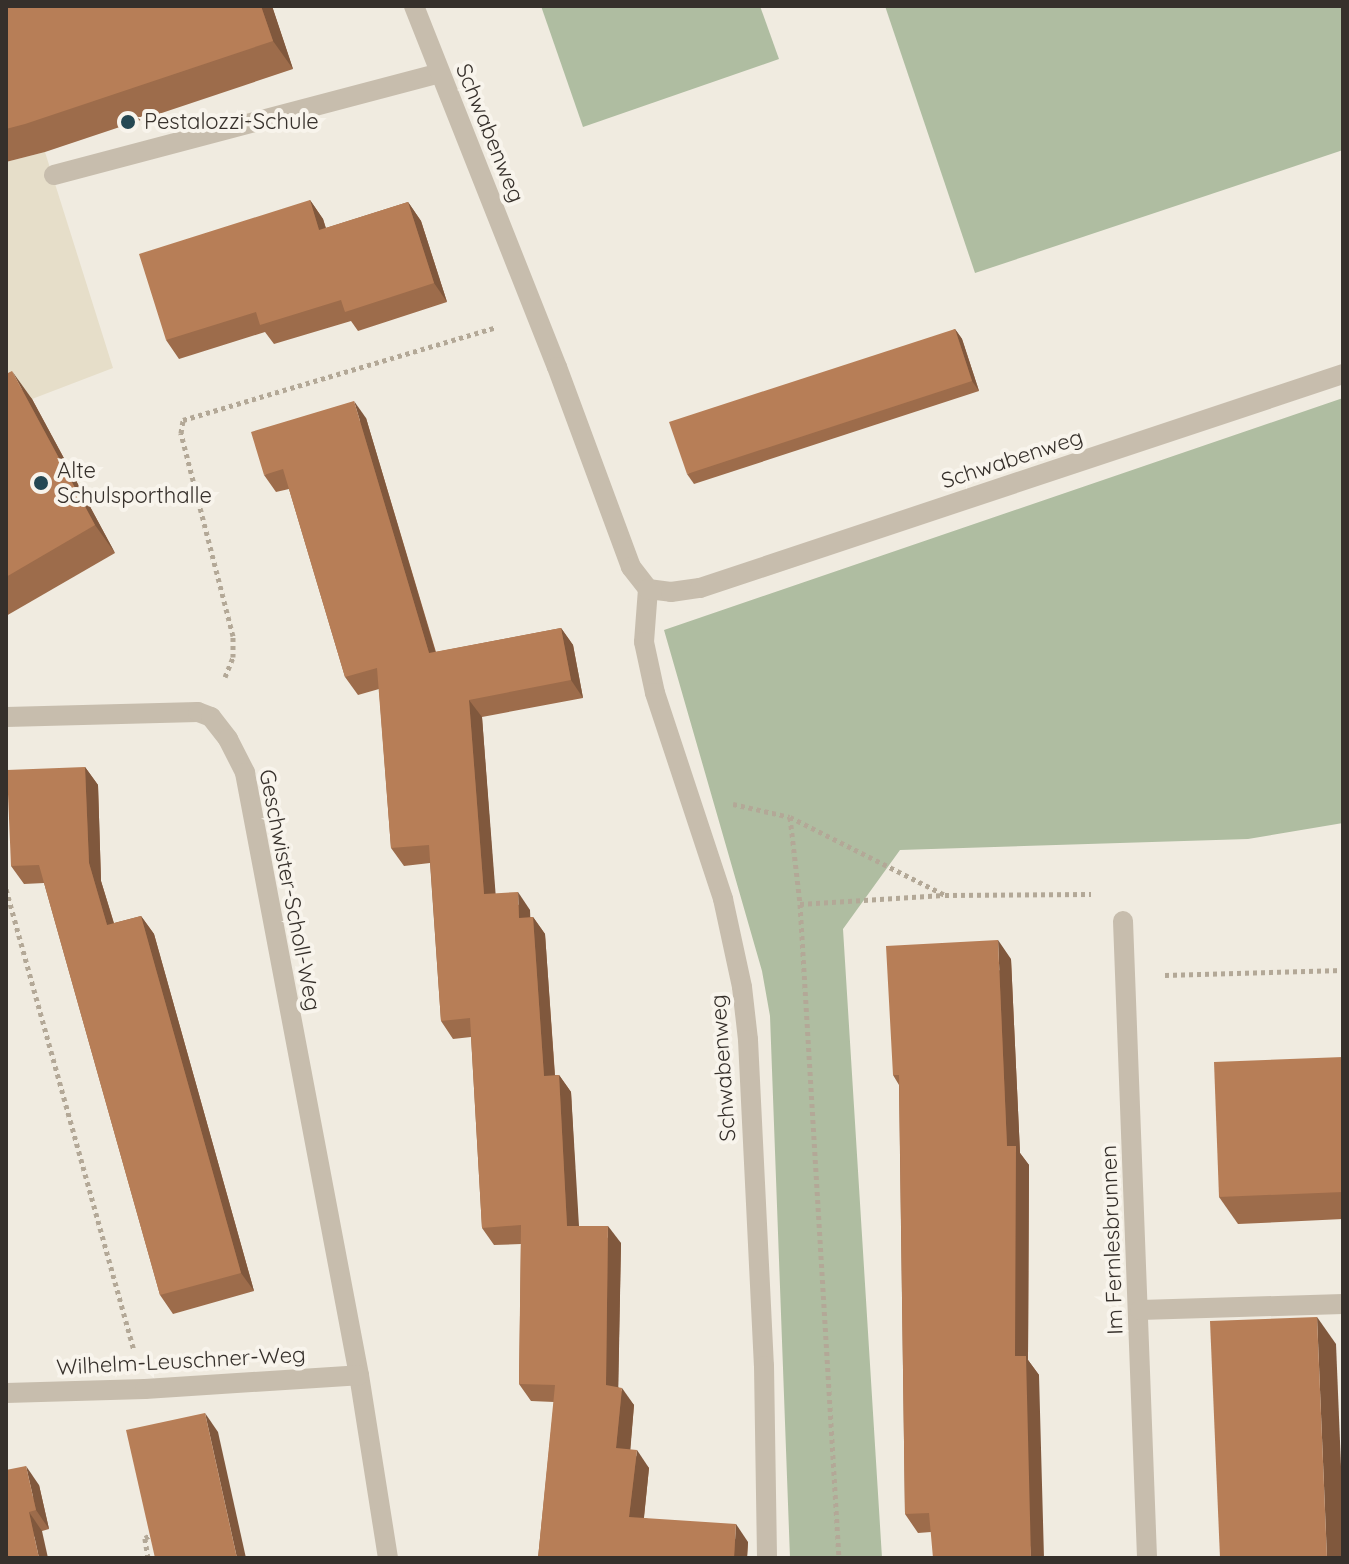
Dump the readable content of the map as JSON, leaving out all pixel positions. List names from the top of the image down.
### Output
{
  "streets": {
    "street": [
      "Schwabenweg",
      "Geschwister-Scholl-Weg",
      "Im Fernlesbrunnen",
      "Wilhelm-Leuschner-Weg"
    ]
  },
  "crossings": [
    ["Geschwister-Scholl-Weg", "Wilhelm-Leuschner-Weg"]
  ],
  "places": ["Pestalozzi-Schule", "Alte Schulsporthalle"]
}
